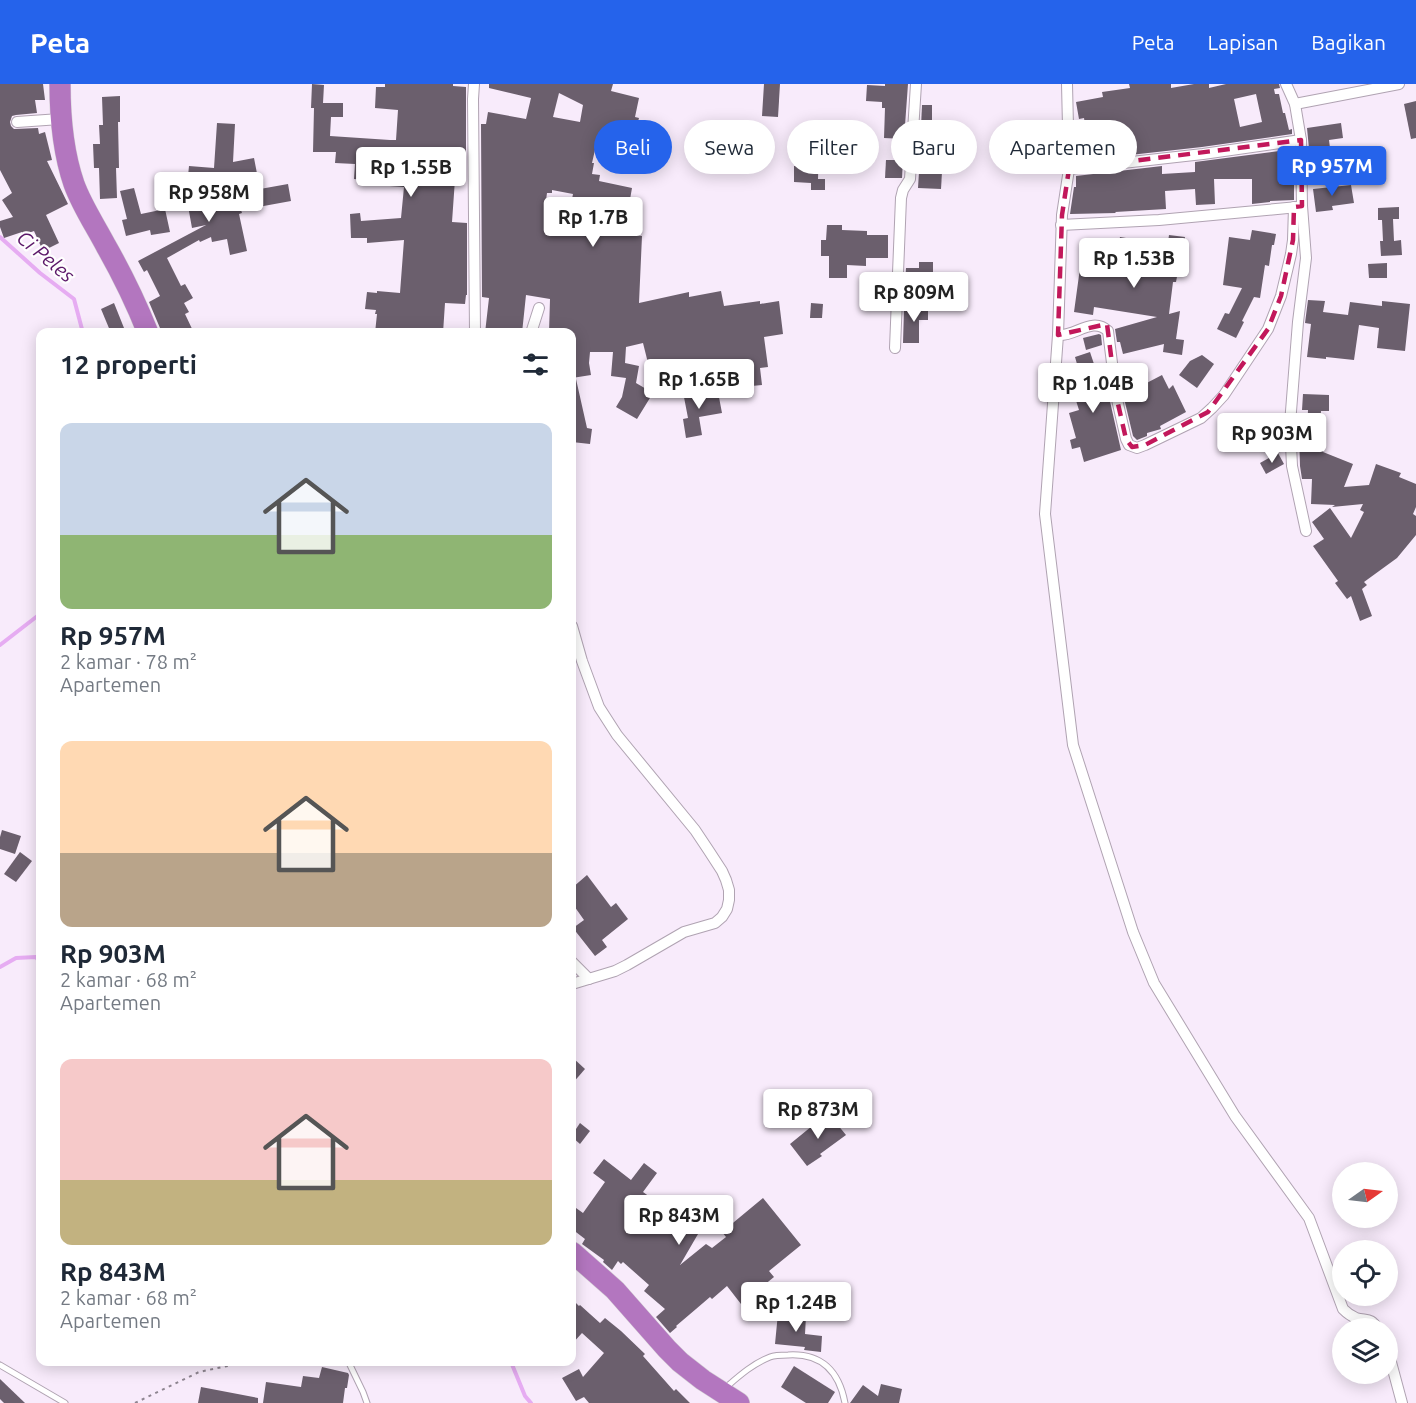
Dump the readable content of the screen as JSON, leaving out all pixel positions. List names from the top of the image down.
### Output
{
  "water": ["Ci Peles"],
  "north": "right",
  "page": {
    "header": "Peta",
    "nav": ["Peta", "Lapisan", "Bagikan"],
    "chip": [
      "Beli",
      "Sewa",
      "Filter",
      "Baru",
      "Apartemen"
    ],
    "price": [
      "Rp 957M",
      "Rp 1.55B",
      "Rp 958M",
      "Rp 1.7B",
      "Rp 1.53B",
      "Rp 809M",
      "Rp 1.65B",
      "Rp 1.04B",
      "Rp 903M",
      "Rp 873M",
      "Rp 843M",
      "Rp 1.24B"
    ],
    "heading": "12 properti",
    "list": [
      {
        "name": "Rp 957M",
        "note": "2 kamar · 78 m² · Apartemen"
      },
      {
        "name": "Rp 903M",
        "note": "2 kamar · 68 m² · Apartemen"
      },
      {
        "name": "Rp 843M",
        "note": "2 kamar · 68 m² · Apartemen"
      }
    ]
  }
}
